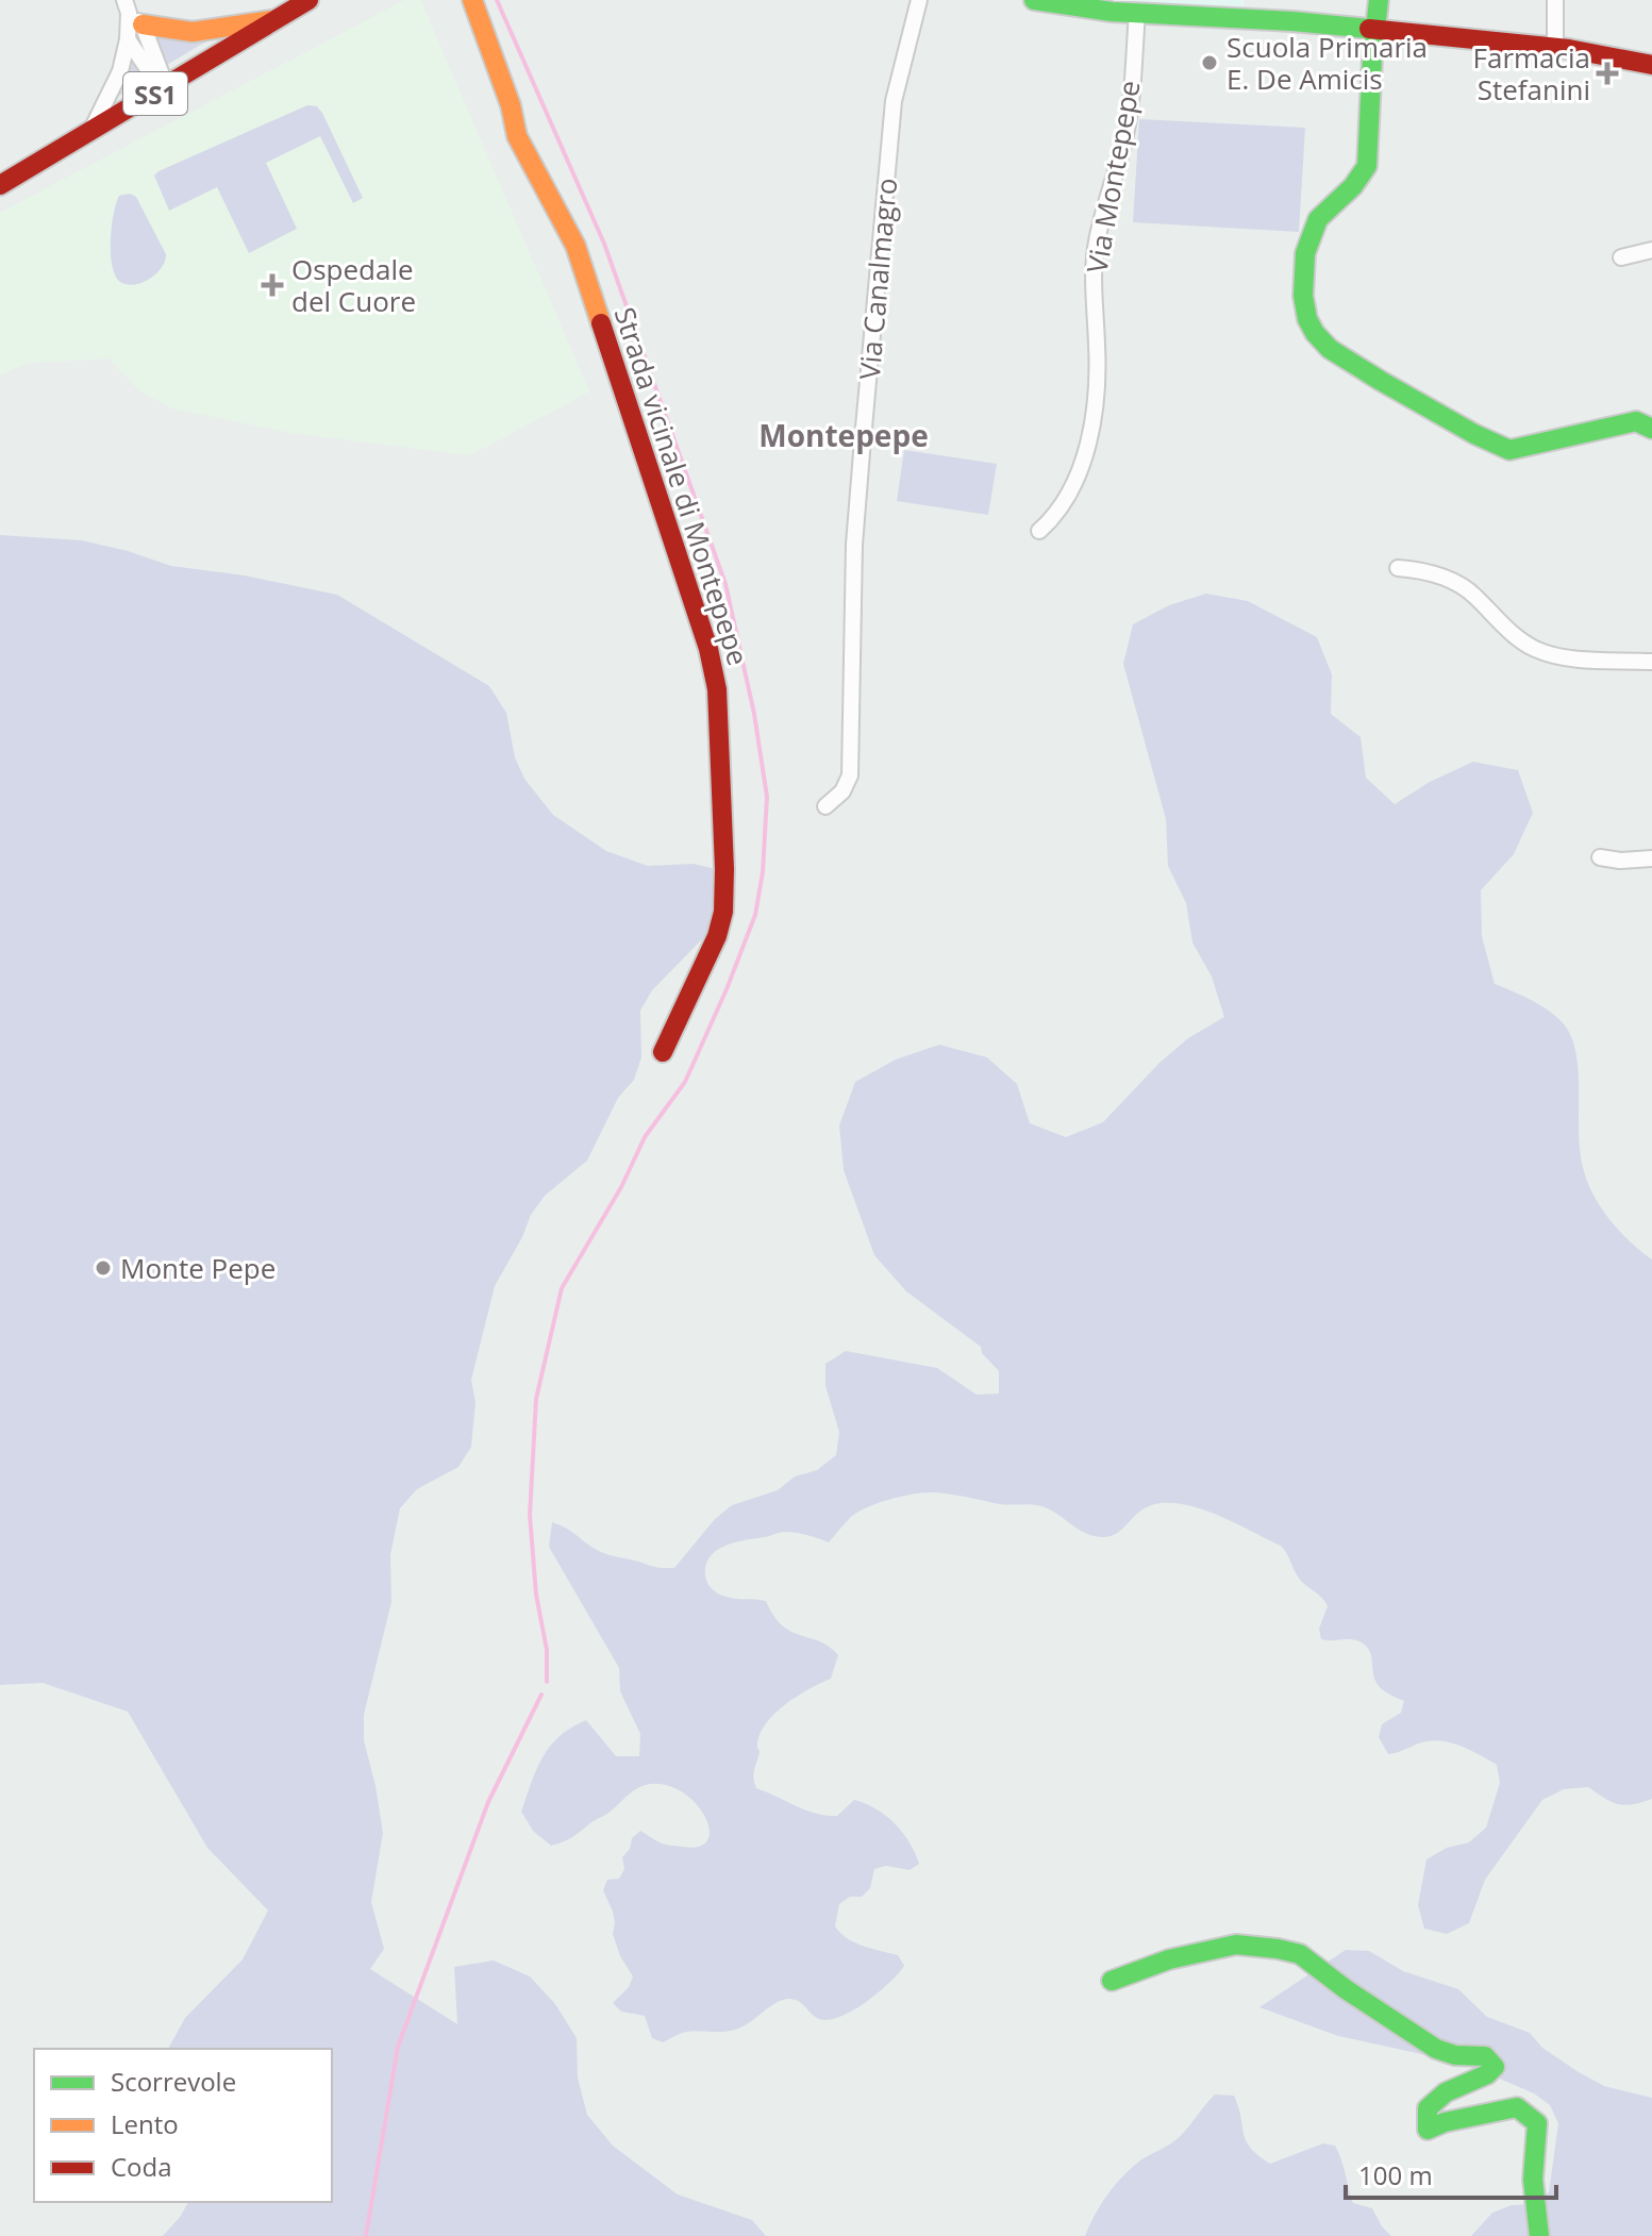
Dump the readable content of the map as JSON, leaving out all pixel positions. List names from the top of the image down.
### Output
{
  "streets": {
    "street": [
      "SS1",
      "Via Montepepe",
      "Via Canalmagro",
      "Strada vicinale di Montepepe"
    ]
  },
  "districts": ["Montepepe"],
  "places": {
    "other": ["Scuola Primaria E. De Amicis", "Monte Pepe"],
    "health": ["Farmacia Stefanini", "Ospedale del Cuore"]
  },
  "legend": ["Scorrevole", "Lento", "Coda"],
  "scale_bar": "100 m"
}
